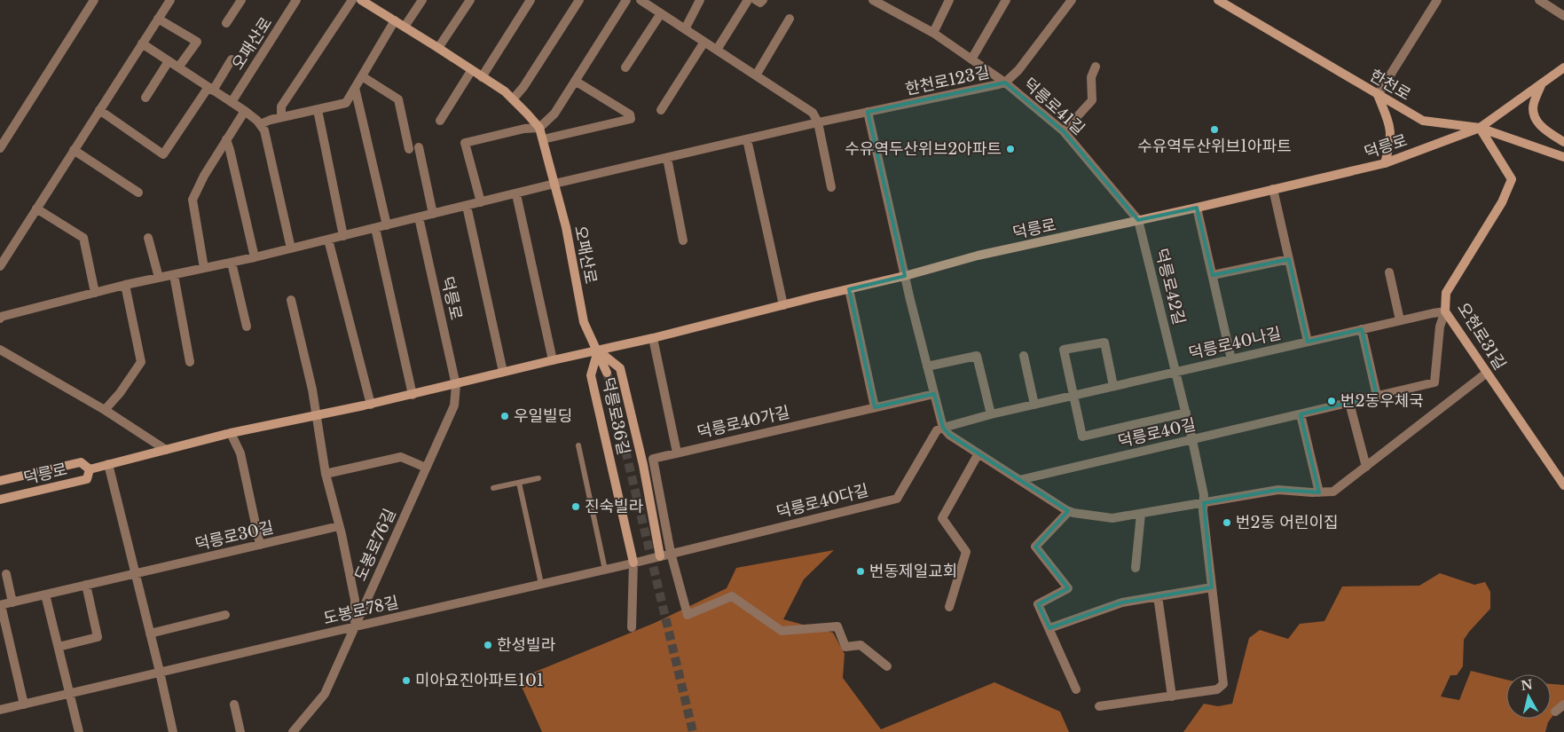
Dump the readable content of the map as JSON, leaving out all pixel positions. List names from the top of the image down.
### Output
{
  "streets": {
    "main road": [
      "오패산로",
      "한천로",
      "덕릉로",
      "오현로31길",
      "덕릉로36길"
    ],
    "street": [
      "한천로123길",
      "덕릉로41길",
      "덕릉로42길",
      "덕릉로40나길",
      "덕릉로40가길",
      "덕릉로40길",
      "덕릉로40다길",
      "덕릉로30길",
      "도봉로76길",
      "도봉로78길"
    ]
  },
  "crossings": [
    ["오패산로", "한천로123길"],
    ["오패산로", "덕릉로"],
    ["오패산로", "덕릉로36길"],
    ["한천로123길", "덕릉로41길"],
    ["한천로123길", "덕릉로"],
    ["한천로", "덕릉로"],
    ["한천로", "오현로31길"],
    ["덕릉로41길", "덕릉로"],
    ["덕릉로41길", "덕릉로42길"],
    ["덕릉로", "덕릉로42길"],
    ["덕릉로", "오현로31길"],
    ["덕릉로", "덕릉로36길"],
    ["덕릉로", "도봉로76길"],
    ["덕릉로42길", "덕릉로40나길"],
    ["덕릉로42길", "덕릉로40길"],
    ["오현로31길", "덕릉로40나길"],
    ["오현로31길", "덕릉로40길"],
    ["덕릉로40나길", "덕릉로40길"],
    ["덕릉로40나길", "덕릉로40다길"],
    ["덕릉로36길", "덕릉로40다길"],
    ["덕릉로36길", "도봉로78길"],
    ["덕릉로40가길", "덕릉로40다길"],
    ["덕릉로40다길", "도봉로78길"],
    ["도봉로76길", "도봉로78길"]
  ],
  "places": [
    "수유역두산위브1아파트",
    "수유역두산위브2아파트",
    "번2동우체국",
    "우일빌딩",
    "진숙빌라",
    "번2동 어린이집",
    "번동제일교회",
    "한성빌라",
    "미아요진아파트101"
  ],
  "north": "top"
}
